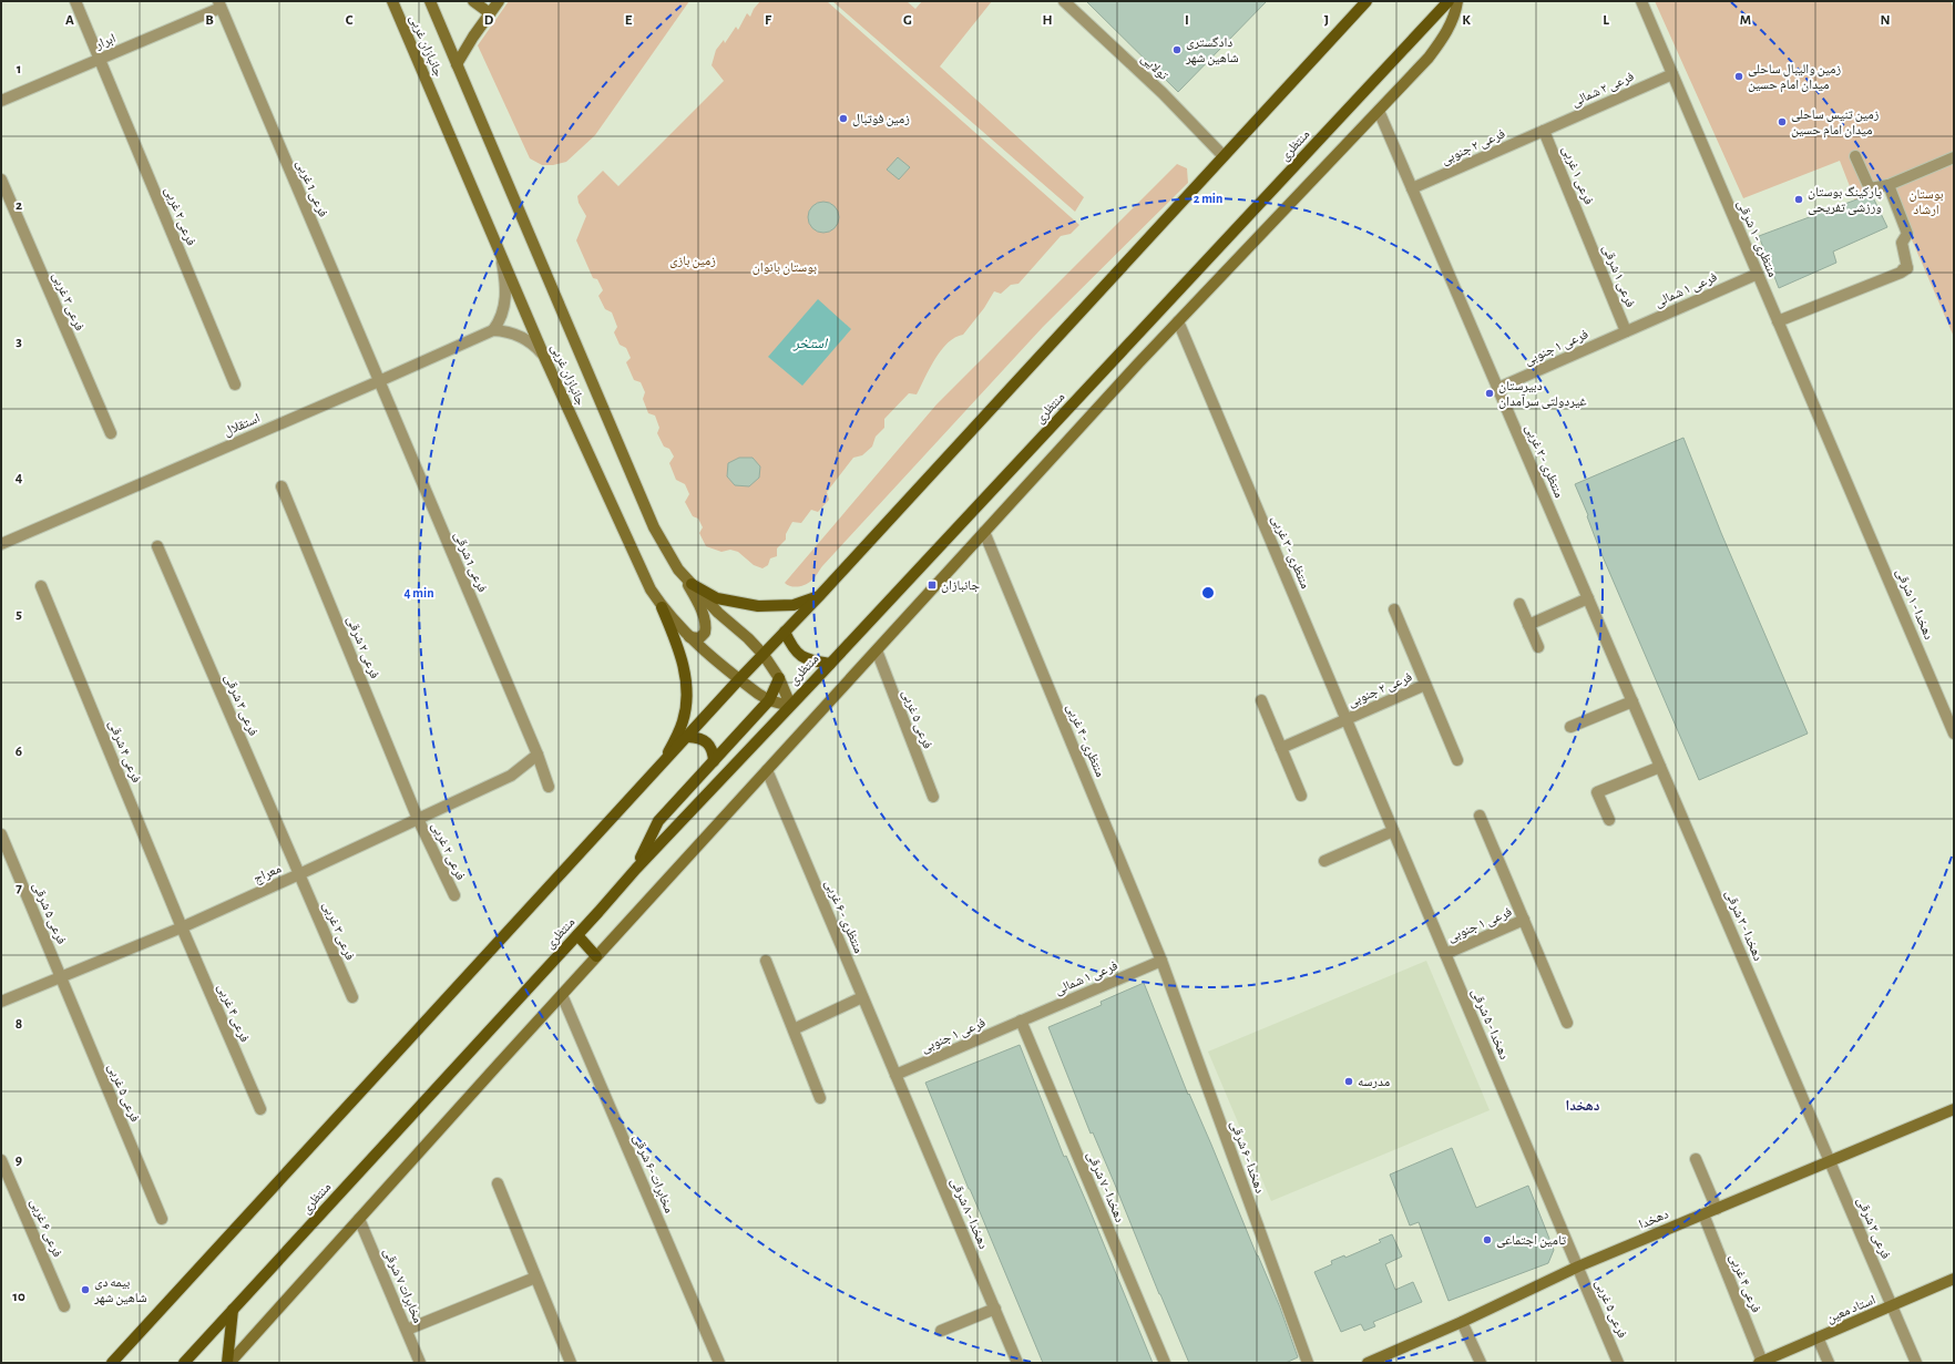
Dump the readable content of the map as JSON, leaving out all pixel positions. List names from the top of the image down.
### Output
{
  "streets": {
    "main road": ["منتظری"],
    "street": [
      "ابرار",
      "جانبازان غربی",
      "تولایی",
      "فرعی ۲ شمالی",
      "فرعی ۲ جنوبی",
      "فرعی ۱ غربی",
      "فرعی 1 غربی",
      "فرعی ۲ غربی",
      "منتظری - ۱ شرقی",
      "فرعی ۱ شرقی",
      "فرعی ۱ شمالی",
      "فرعی ۳ غربی",
      "فرعی ۱ جنوبی",
      "استقلال",
      "منتظری - ۲ غربی",
      "منتظری - ۳ غربی",
      "فرعی 1 شرقی",
      "دهخدا - ۱ شرقی",
      "فرعی ۲ شرقی",
      "فرعی ۳ شرقی",
      "فرعی ۵ غربی",
      "منتظری - ۴ غربی",
      "فرعی ۴ شرقی",
      "معراج",
      "فرعی ۵ شرقی",
      "منتظری - ۶ غربی",
      "دهخدا - ۳ شرقی",
      "فرعی ۴ غربی",
      "دهخدا - ۵ شرقی",
      "دهخدا - ۶ شرقی",
      "مخابرات -۶ شرقی",
      "دهخدا - ۷ شرقی",
      "دهخدا - ۸ شرقی",
      "دهخدا",
      "فرعی ۶ غربی",
      "مخابرات ۷ شرقی",
      "استاد معین"
    ]
  },
  "crossings": [
    ["ابرار", "فرعی 1 غربی"],
    ["ابرار", "فرعی ۲ غربی"],
    ["جانبازان غربی", "منتظری"],
    ["فرعی ۲ شمالی", "فرعی ۲ جنوبی"],
    ["فرعی ۲ شمالی", "فرعی ۱ غربی"],
    ["فرعی ۲ شمالی", "منتظری - ۱ شرقی"],
    ["فرعی ۲ جنوبی", "فرعی ۱ غربی"],
    ["فرعی ۲ جنوبی", "منتظری - ۲ غربی"],
    ["فرعی ۲ جنوبی", "منتظری - ۳ غربی"],
    ["فرعی ۱ غربی", "فرعی ۱ شرقی"],
    ["فرعی 1 غربی", "استقلال"],
    ["فرعی 1 غربی", "فرعی 1 شرقی"],
    ["فرعی ۲ غربی", "فرعی ۲ شرقی"],
    ["فرعی ۲ غربی", "معراج"],
    ["منتظری - ۱ شرقی", "فرعی ۱ شمالی"],
    ["منتظری - ۱ شرقی", "دهخدا - ۱ شرقی"],
    ["فرعی ۱ شرقی", "فرعی ۱ شمالی"],
    ["فرعی ۱ شرقی", "فرعی ۱ جنوبی"],
    ["فرعی ۱ شمالی", "فرعی ۱ جنوبی"],
    ["فرعی ۱ شمالی", "منتظری - ۴ غربی"],
    ["فرعی ۱ شمالی", "دهخدا - ۶ شرقی"],
    ["فرعی ۱ شمالی", "دهخدا - ۷ شرقی"],
    ["فرعی ۳ غربی", "فرعی ۳ شرقی"],
    ["فرعی ۳ غربی", "معراج"],
    ["فرعی ۱ جنوبی", "منتظری - ۲ غربی"],
    ["فرعی ۱ جنوبی", "منتظری - ۶ غربی"],
    ["فرعی ۱ جنوبی", "دهخدا - ۵ شرقی"],
    ["فرعی ۱ جنوبی", "دهخدا - ۷ شرقی"],
    ["فرعی ۱ جنوبی", "دهخدا - ۸ شرقی"],
    ["استقلال", "فرعی 1 شرقی"],
    ["منتظری - ۲ غربی", "دهخدا - ۳ شرقی"],
    ["منتظری - ۳ غربی", "دهخدا - ۵ شرقی"],
    ["فرعی 1 شرقی", "معراج"],
    ["فرعی ۲ شرقی", "معراج"],
    ["فرعی ۳ شرقی", "معراج"],
    ["فرعی ۳ شرقی", "دهخدا - ۳ شرقی"],
    ["فرعی ۳ شرقی", "دهخدا"],
    ["فرعی ۳ شرقی", "استاد معین"],
    ["فرعی ۵ غربی", "معراج"],
    ["فرعی ۵ غربی", "فرعی ۵ شرقی"],
    ["فرعی ۵ غربی", "دهخدا - ۵ شرقی"],
    ["فرعی ۵ غربی", "دهخدا"],
    ["منتظری - ۴ غربی", "دهخدا - ۶ شرقی"],
    ["فرعی ۴ شرقی", "معراج"],
    ["فرعی ۴ شرقی", "فرعی ۴ غربی"],
    ["معراج", "فرعی ۵ شرقی"],
    ["معراج", "فرعی ۴ غربی"],
    ["منتظری - ۶ غربی", "دهخدا - ۸ شرقی"],
    ["دهخدا - ۳ شرقی", "دهخدا"],
    ["فرعی ۴ غربی", "دهخدا"],
    ["فرعی ۴ غربی", "استاد معین"],
    ["دهخدا - ۵ شرقی", "دهخدا"]
  ],
  "districts": ["دهخدا"],
  "water": ["استخر"],
  "parks": ["بوستان ارشاد", "زمین بازی", "بوستان بانوان"],
  "places": {
    "other": [
      "دادگستری شاهین شهر",
      "زمین والیبال ساحلی میدان امام حسین",
      "زمین فوتبال",
      "زمین تنیس ساحلی میدان امام حسین",
      "پارکینگ بوستان ورزشی تفریحی",
      "دبیرستان غیردولتی سرآمدان",
      "مدرسه",
      "تامین اجتماعی",
      "بیمه دی شاهین شهر"
    ],
    "transit": ["جانبازان"]
  },
  "grid": {
    "columns": [
      "A",
      "B",
      "C",
      "D",
      "E",
      "F",
      "G",
      "H",
      "I",
      "J",
      "K",
      "L",
      "M",
      "N"
    ],
    "rows": [
      "1",
      "2",
      "3",
      "4",
      "5",
      "6",
      "7",
      "8",
      "9",
      "10"
    ]
  },
  "rings": ["2 min", "4 min"]
}
